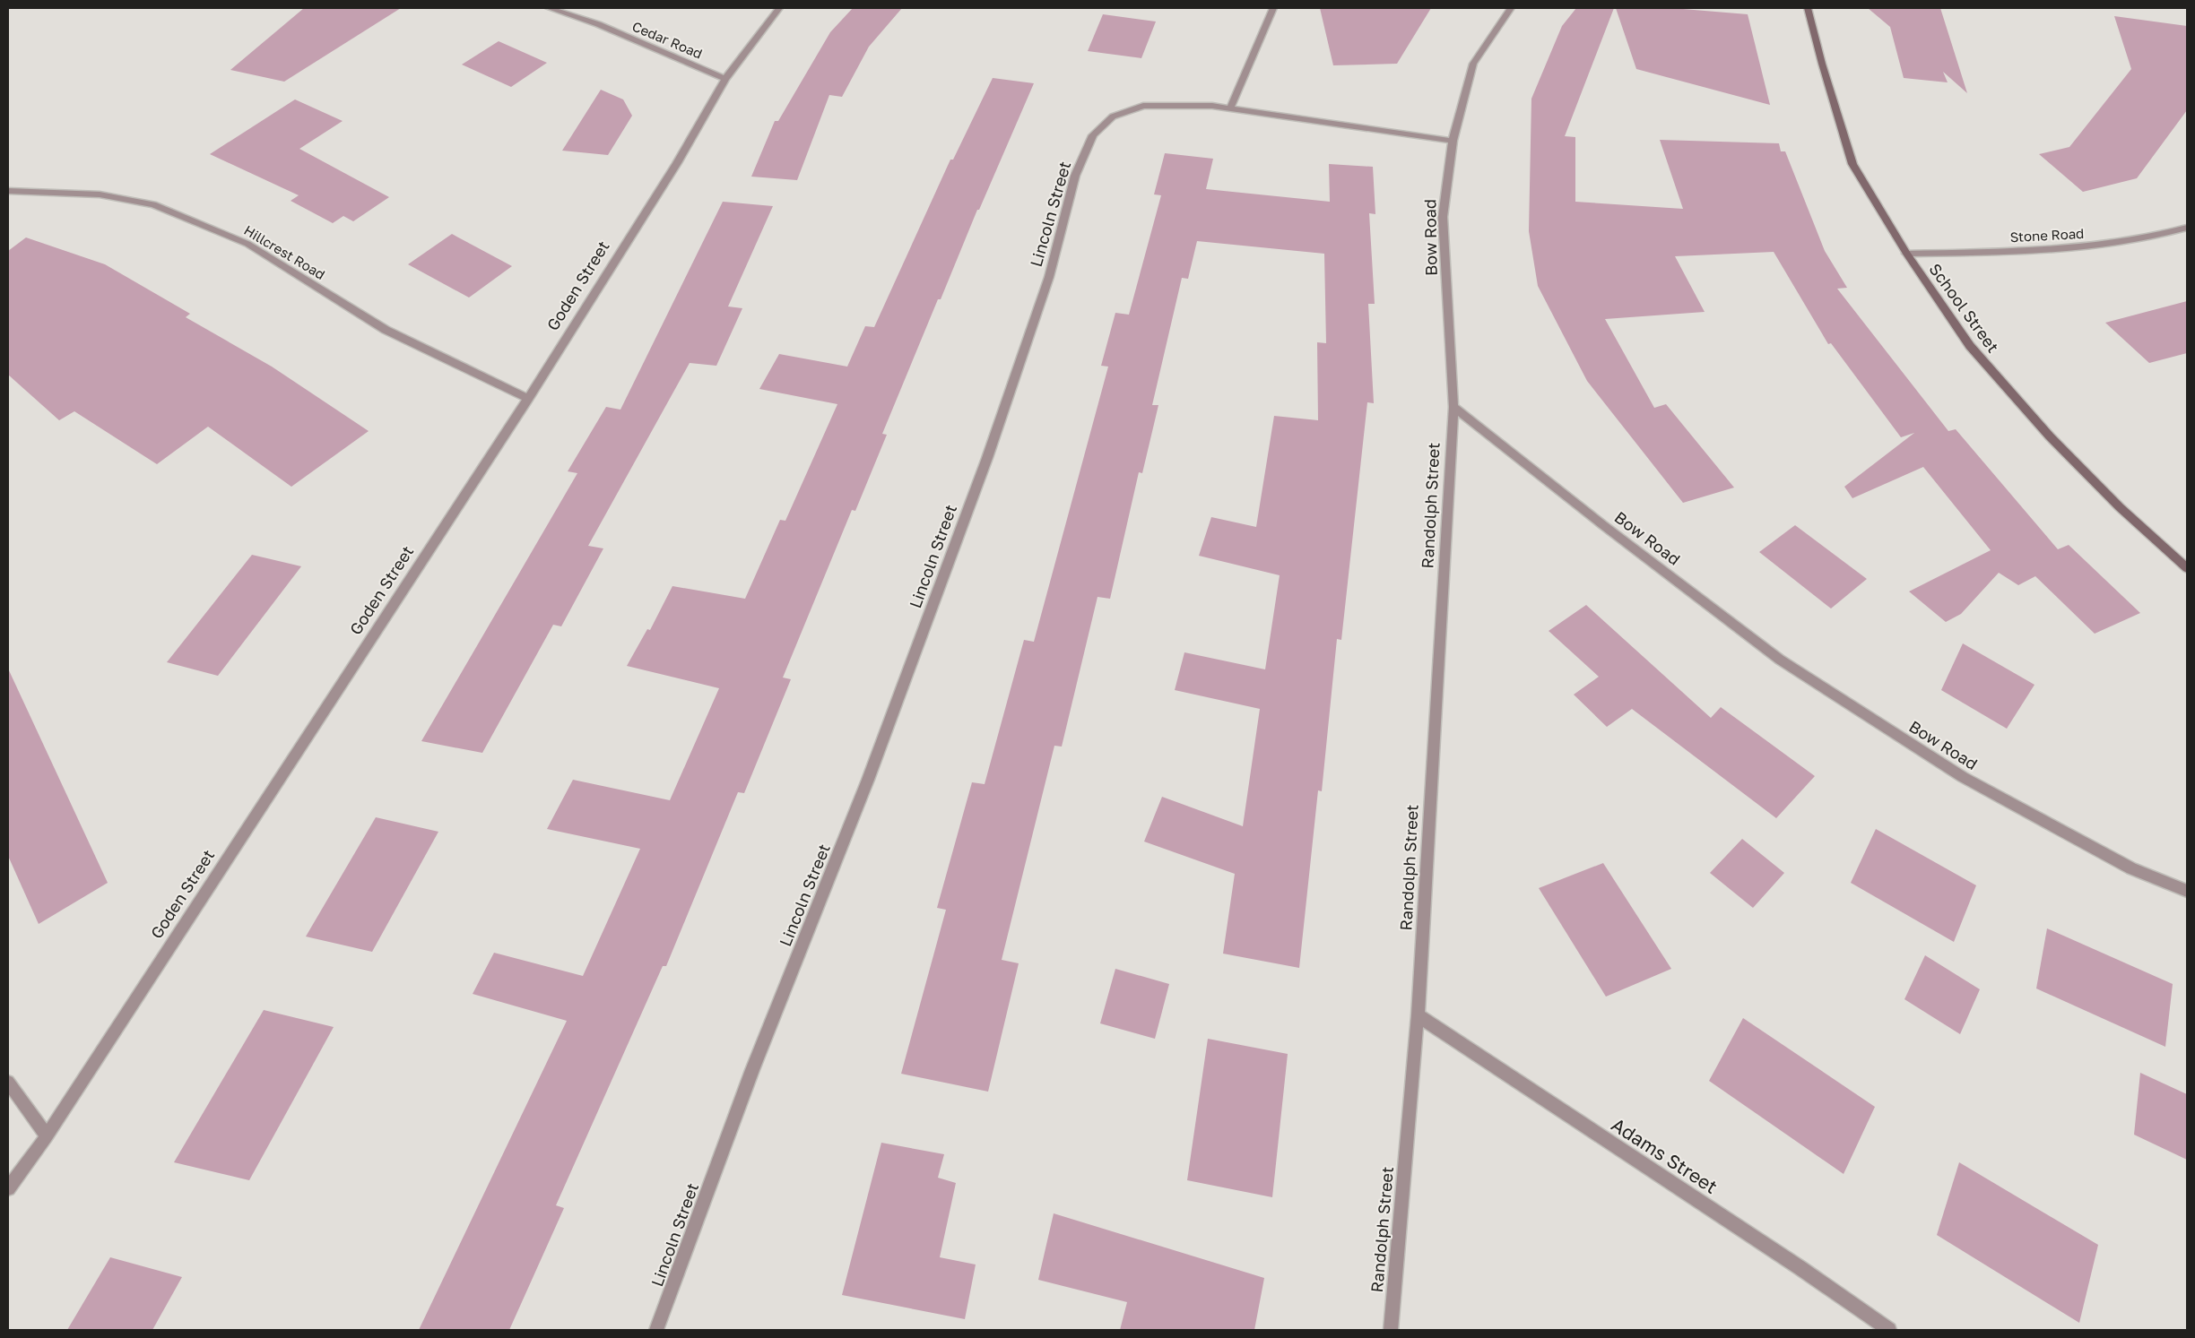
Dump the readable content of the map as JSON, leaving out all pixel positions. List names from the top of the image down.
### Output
{
  "streets": {
    "street": [
      "Cedar Road",
      "Lincoln Street",
      "Stone Road",
      "Bow Road",
      "Hillcrest Road",
      "Goden Street",
      "School Street",
      "Randolph Street",
      "Adams Street"
    ]
  },
  "crossings": [
    ["Cedar Road", "Goden Street"],
    ["Lincoln Street", "Bow Road"],
    ["Stone Road", "School Street"],
    ["Bow Road", "Randolph Street"],
    ["Hillcrest Road", "Goden Street"],
    ["Randolph Street", "Adams Street"]
  ]
}
